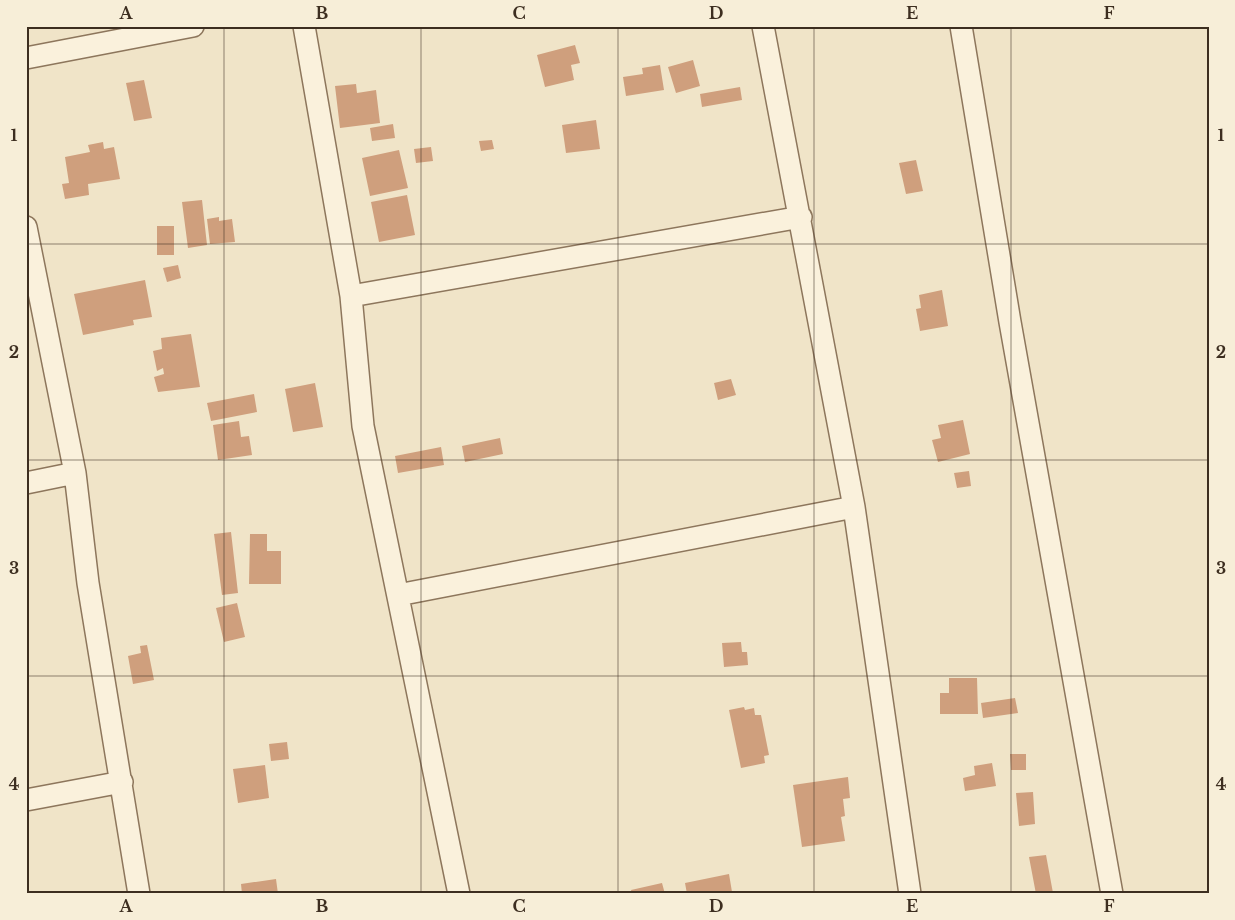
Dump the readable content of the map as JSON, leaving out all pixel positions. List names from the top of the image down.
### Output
{
  "grid": {
    "columns": [
      "A",
      "B",
      "C",
      "D",
      "E",
      "F"
    ],
    "rows": [
      "1",
      "2",
      "3",
      "4"
    ]
  }
}
